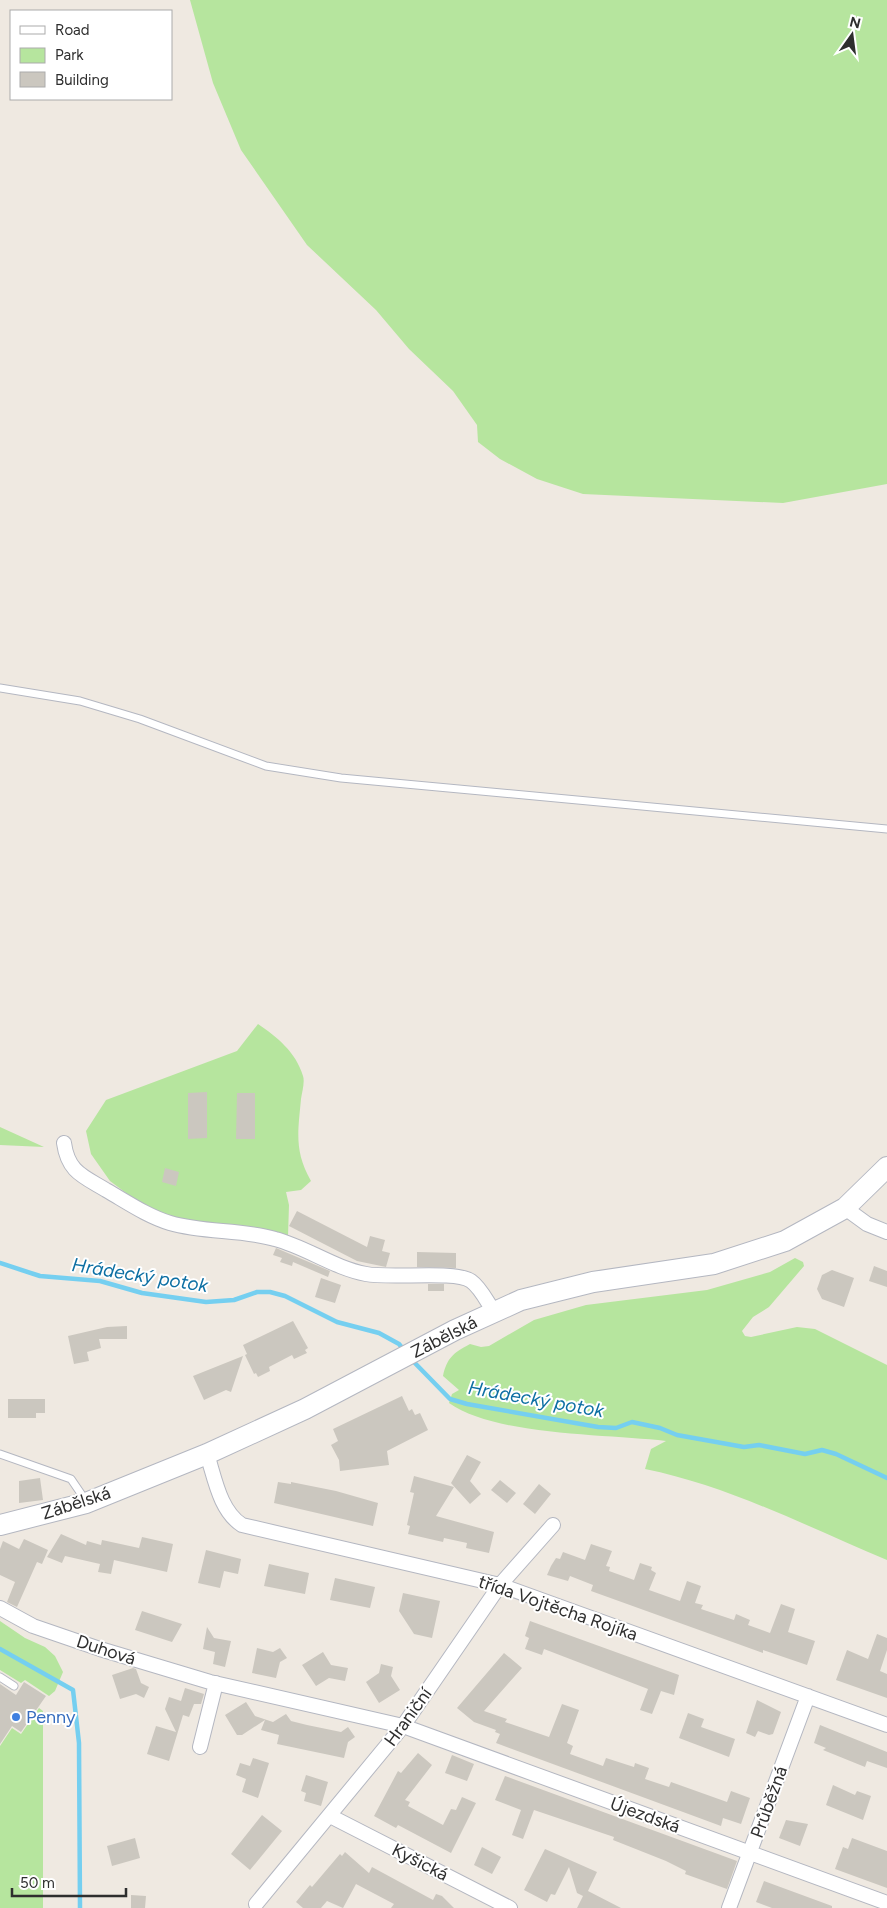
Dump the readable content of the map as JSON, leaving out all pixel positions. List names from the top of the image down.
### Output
{
  "streets": {
    "main road": ["Zábělská"],
    "street": [
      "třída Vojtěcha Rojíka",
      "Duhová",
      "Hraniční",
      "Průběžná",
      "Újezdská",
      "Kyšická"
    ]
  },
  "crossings": [
    ["Zábělská", "třída Vojtěcha Rojíka"],
    ["třída Vojtěcha Rojíka", "Hraniční"],
    ["třída Vojtěcha Rojíka", "Průběžná"],
    ["Duhová", "Hraniční"],
    ["Duhová", "Újezdská"],
    ["Hraniční", "Újezdská"],
    ["Hraniční", "Kyšická"],
    ["Průběžná", "Újezdská"]
  ],
  "water": ["Hrádecký potok"],
  "places": ["Penny"],
  "legend": ["Road", "Park", "Building"],
  "scale_bar": "50 m",
  "north": "top"
}
